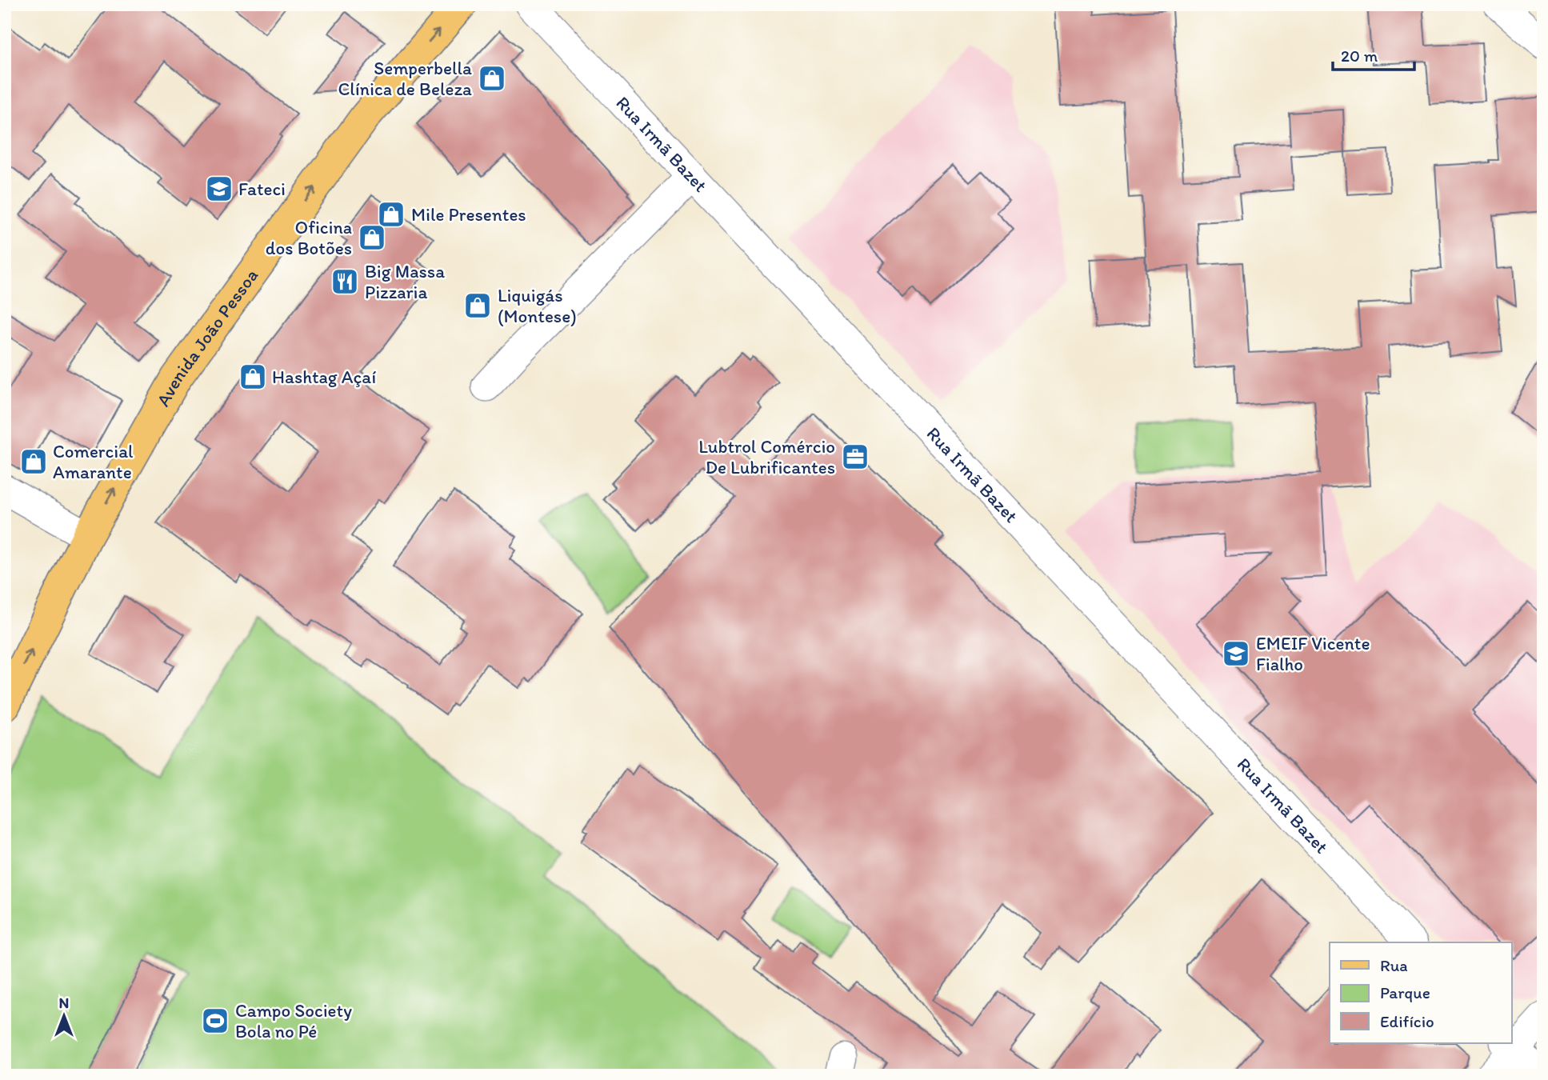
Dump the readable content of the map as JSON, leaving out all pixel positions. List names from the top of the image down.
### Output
{
  "streets": {
    "main road": ["Avenida João Pessoa"],
    "street": ["Rua Irmã Bazet"]
  },
  "one_way": ["Avenida João Pessoa"],
  "places": {
    "shop": [
      "Semperbella Clínica de Beleza",
      "Mile Presentes",
      "Oficina dos Botões",
      "Liquigás (Montese)",
      "Hashtag Açaí",
      "Comercial Amarante"
    ],
    "school or university": ["Fateci", "EMEIF Vicente Fialho"],
    "restaurant": ["Big Massa Pizzaria"],
    "office": ["Lubtrol Comércio De Lubrificantes"],
    "sports": ["Campo Society Bola no Pé"]
  },
  "legend": ["Rua", "Parque", "Edifício"],
  "scale_bar": "20 m",
  "north": "top"
}
